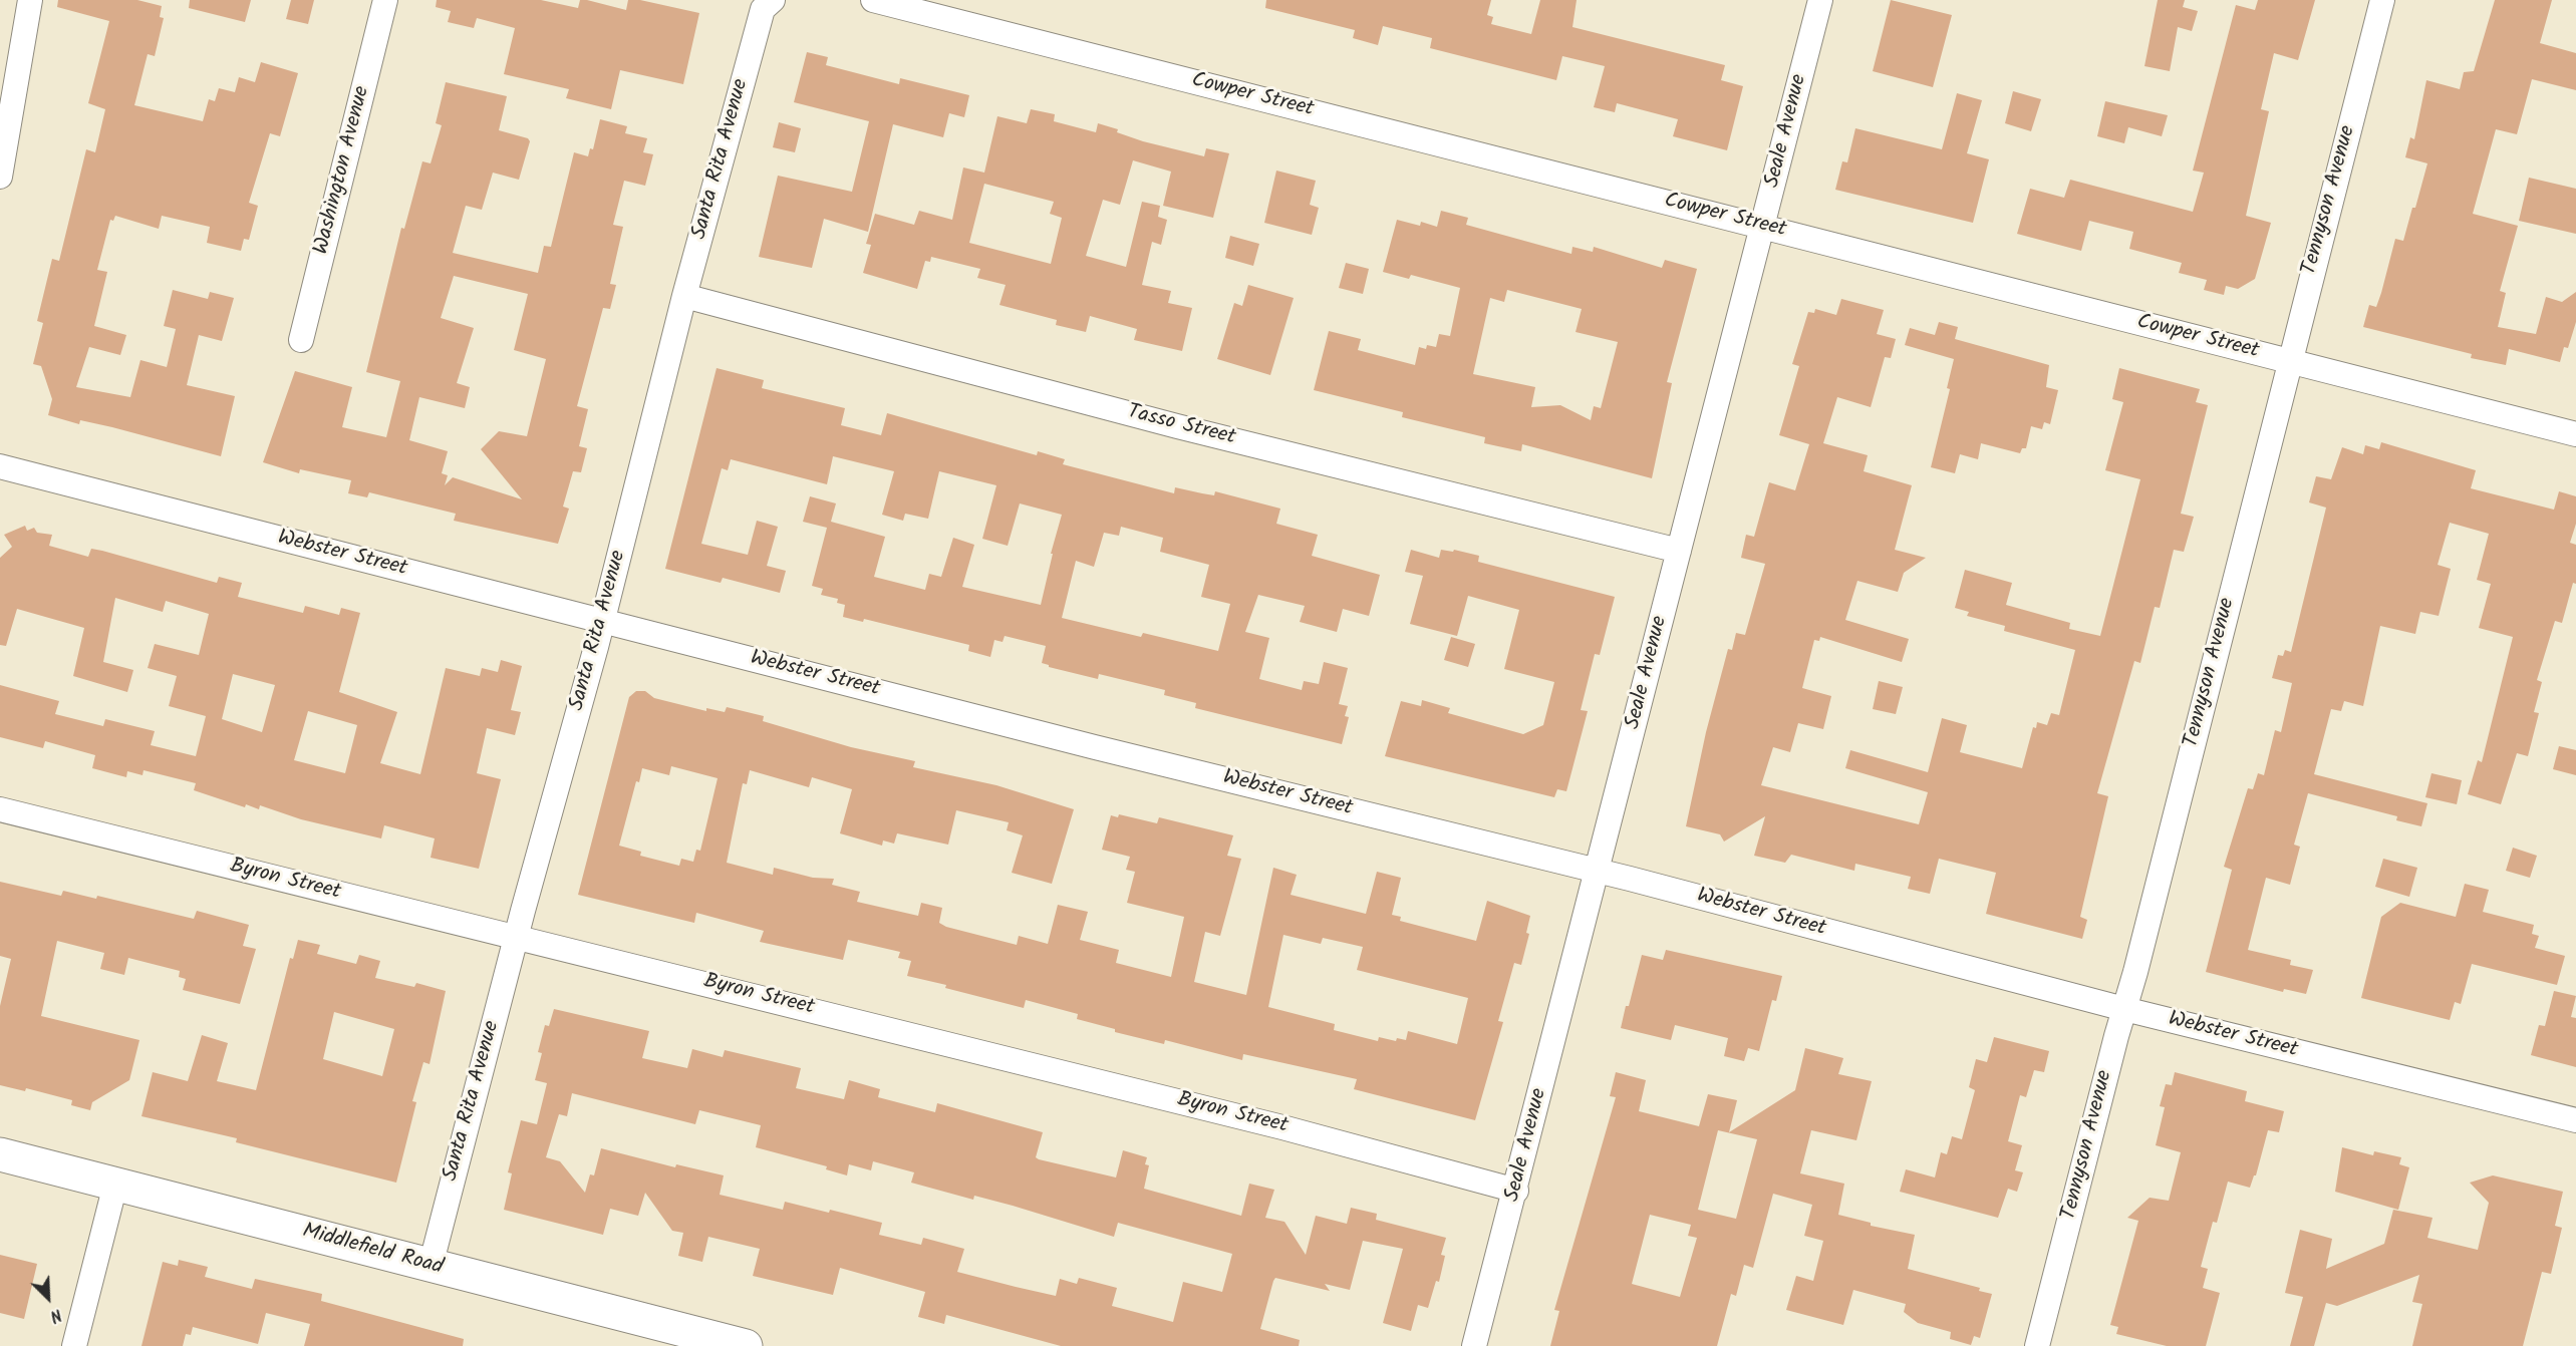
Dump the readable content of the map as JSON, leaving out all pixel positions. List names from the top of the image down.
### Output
{
  "streets": {
    "main road": ["Middlefield Road"],
    "street": [
      "Cowper Street",
      "Seale Avenue",
      "Santa Rita Avenue",
      "Washington Avenue",
      "Tennyson Avenue",
      "Tasso Street",
      "Webster Street",
      "Byron Street"
    ]
  },
  "crossings": [
    ["Cowper Street", "Seale Avenue"],
    ["Cowper Street", "Tennyson Avenue"],
    ["Seale Avenue", "Tasso Street"],
    ["Seale Avenue", "Webster Street"],
    ["Seale Avenue", "Byron Street"],
    ["Santa Rita Avenue", "Tasso Street"],
    ["Santa Rita Avenue", "Webster Street"],
    ["Santa Rita Avenue", "Byron Street"],
    ["Santa Rita Avenue", "Middlefield Road"],
    ["Tennyson Avenue", "Webster Street"]
  ],
  "north": "bottom right"
}
